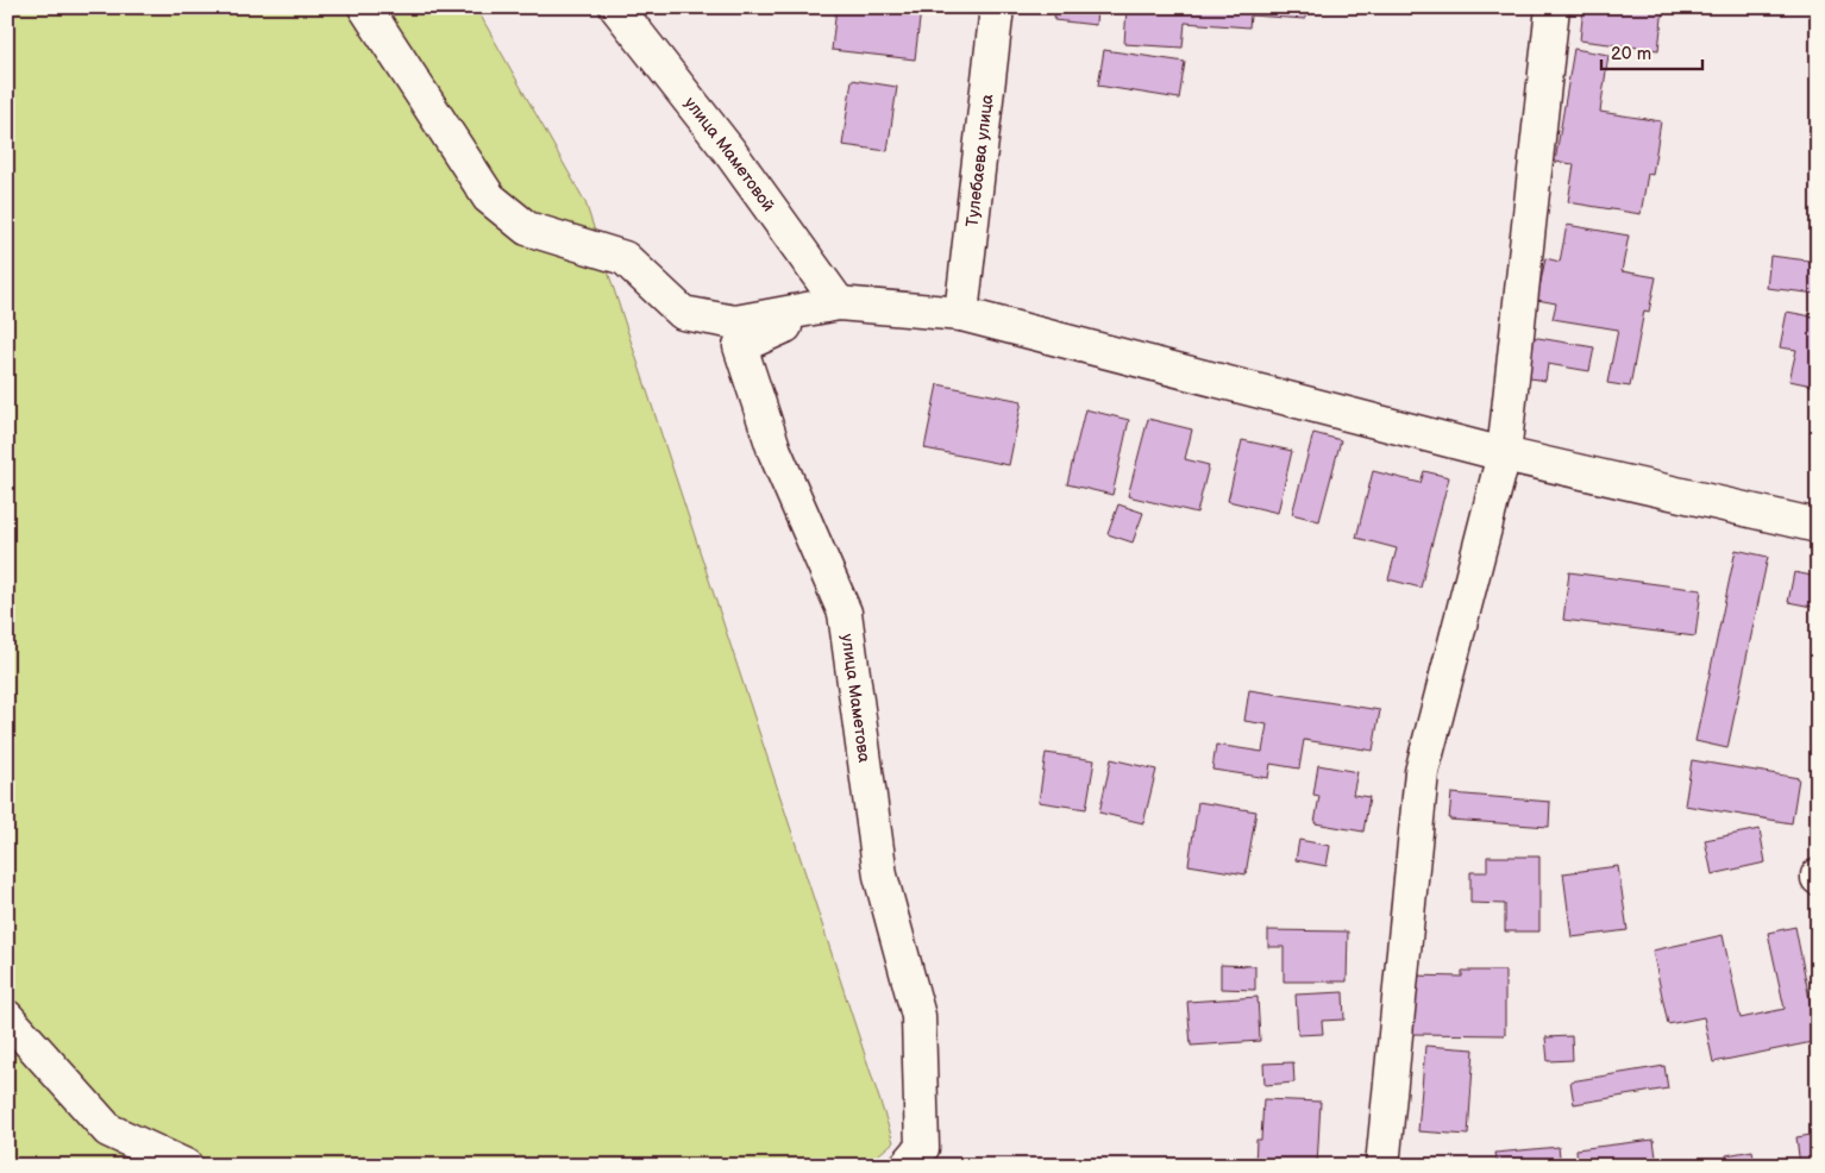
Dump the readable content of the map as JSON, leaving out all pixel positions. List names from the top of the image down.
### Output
{
  "streets": {
    "street": ["улица Маметовой", "Тулебаева улица", "улица Маметова"]
  },
  "crossings": [
    ["улица Маметовой", "улица Маметова"]
  ],
  "scale_bar": "20 m"
}
